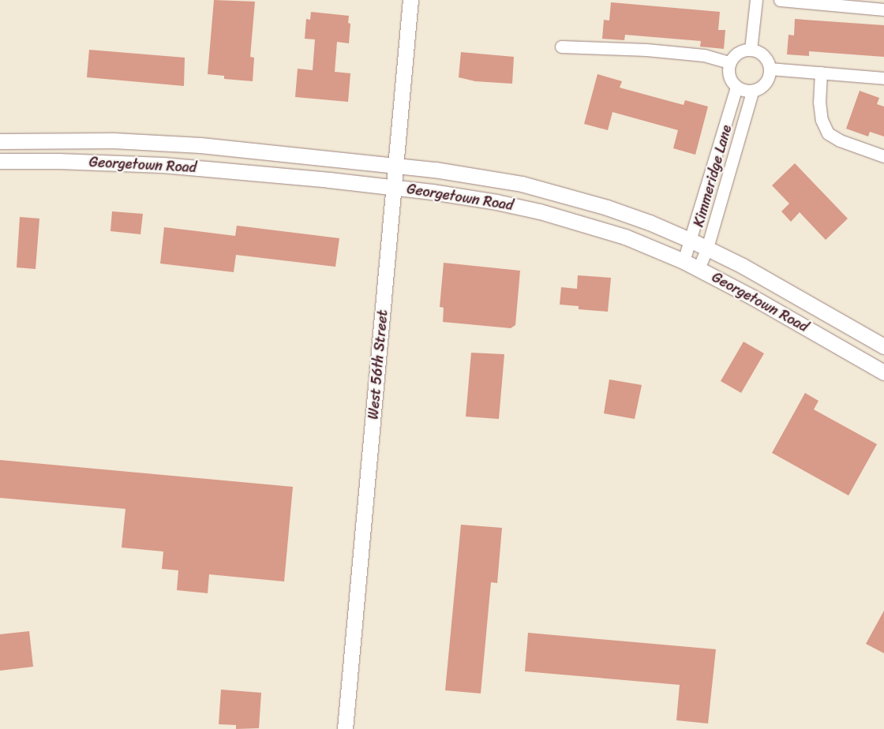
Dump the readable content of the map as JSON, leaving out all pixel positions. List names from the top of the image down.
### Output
{
  "streets": {
    "main road": ["Georgetown Road", "West 56th Street"],
    "street": ["Kimmeridge Lane"]
  },
  "crossings": [
    ["Georgetown Road", "Kimmeridge Lane"],
    ["Georgetown Road", "West 56th Street"]
  ]
}
